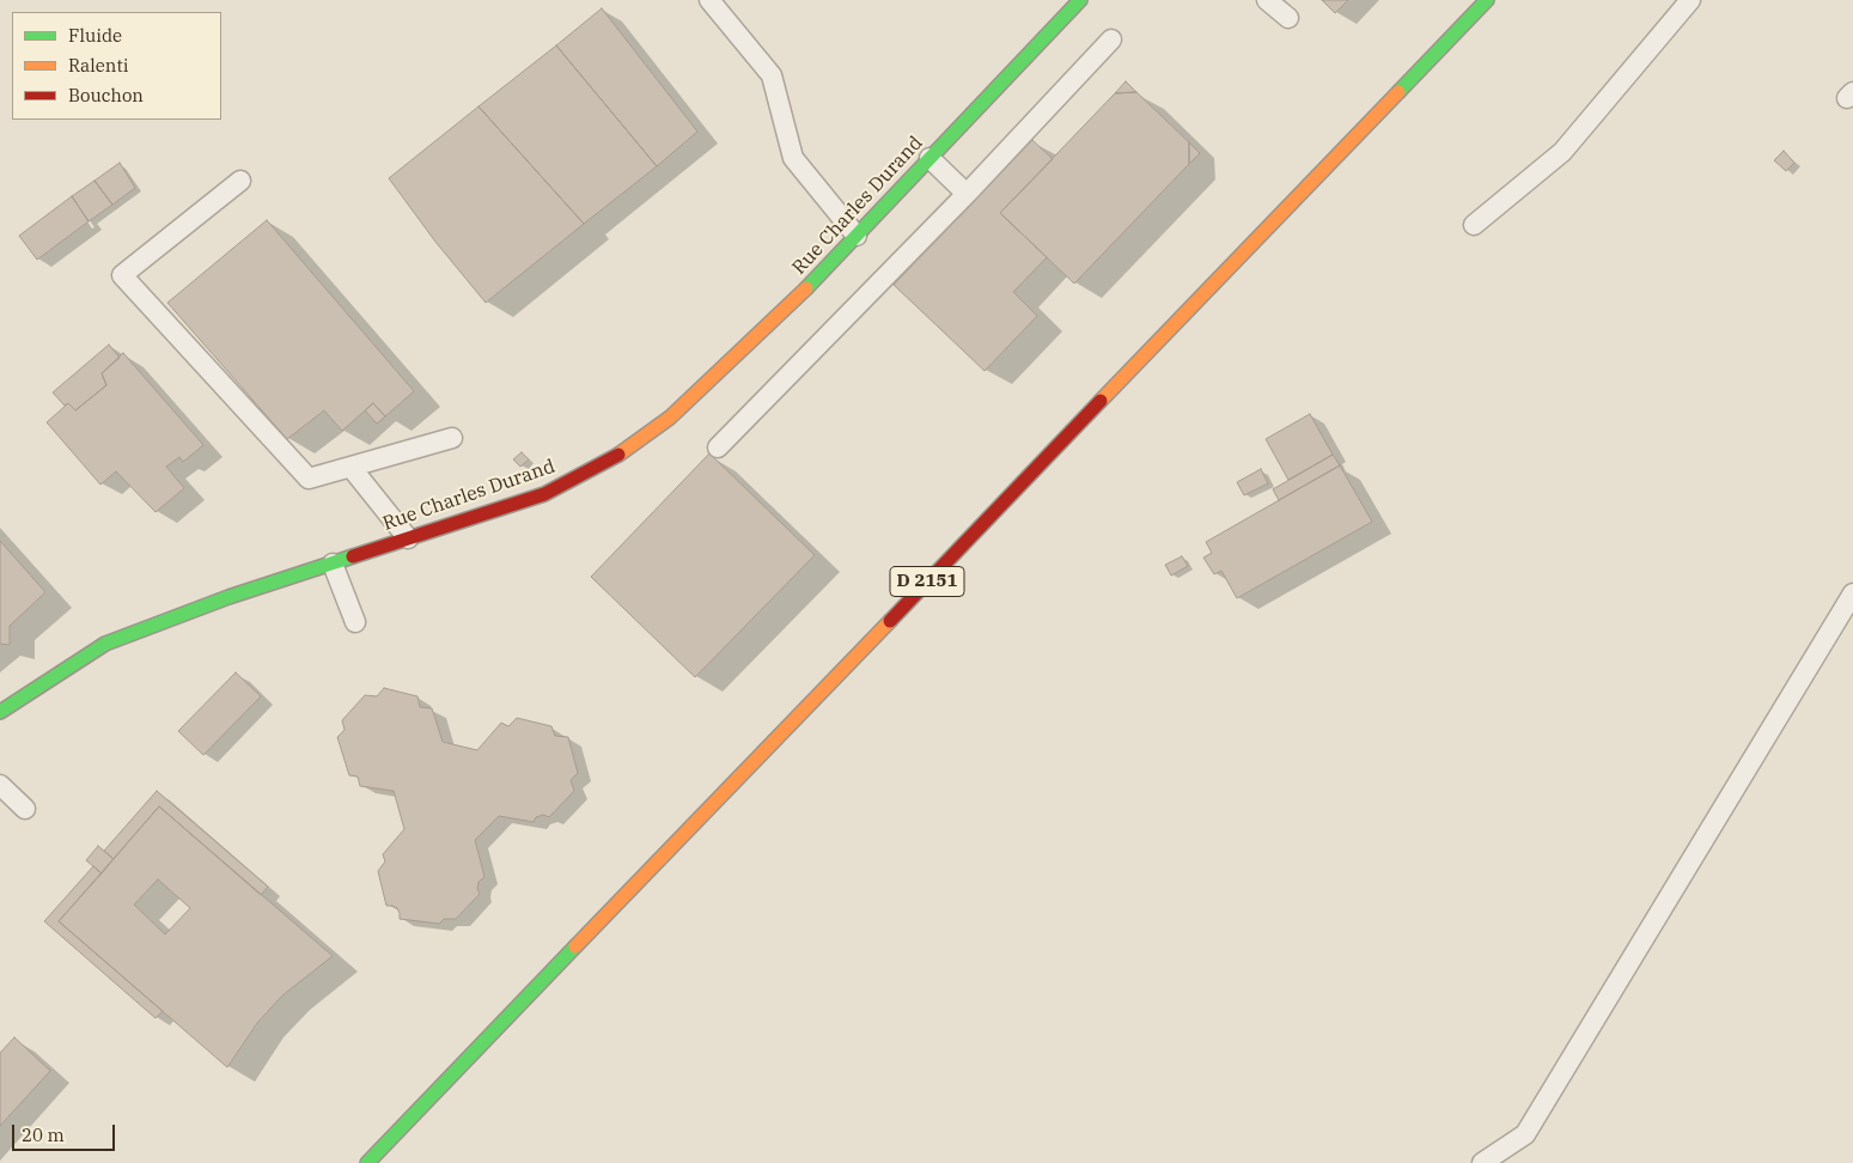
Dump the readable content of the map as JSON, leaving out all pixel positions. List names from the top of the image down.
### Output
{
  "streets": {
    "main road": ["Rue Charles Durand", "D 2151"]
  },
  "legend": ["Fluide", "Ralenti", "Bouchon"],
  "scale_bar": "20 m"
}
